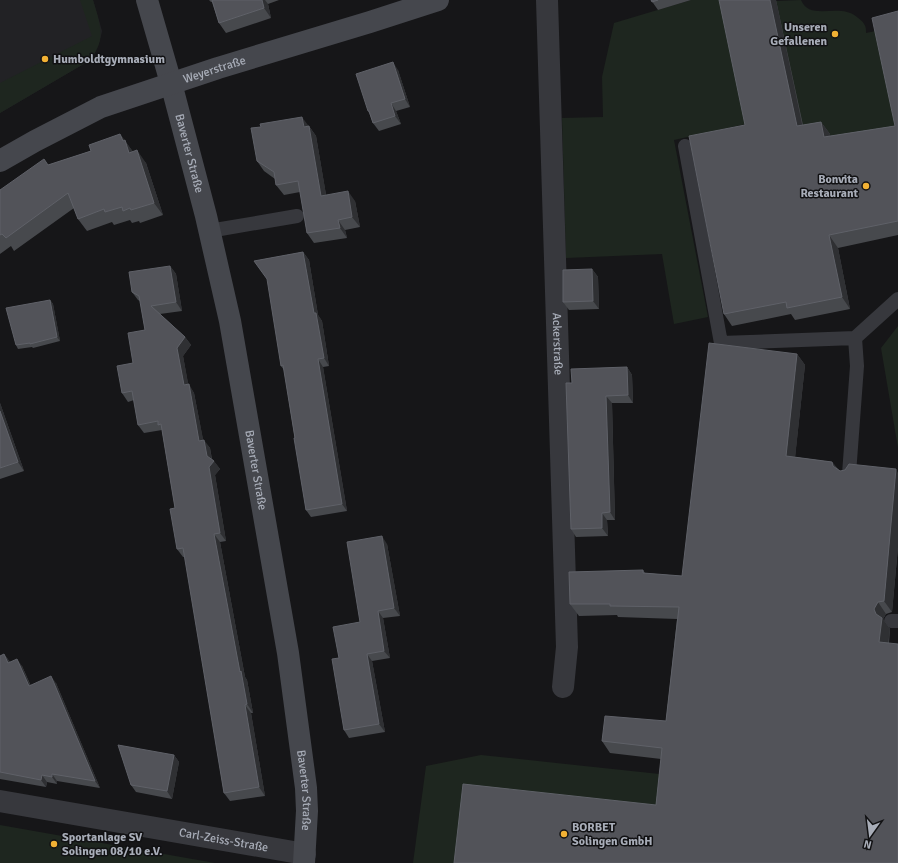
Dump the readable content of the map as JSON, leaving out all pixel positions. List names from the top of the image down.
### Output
{
  "streets": {
    "main road": ["Weyerstraße", "Baverter Straße"],
    "street": ["Ackerstraße", "Carl-Zeiss-Straße"]
  },
  "crossings": [
    ["Weyerstraße", "Baverter Straße"],
    ["Baverter Straße", "Carl-Zeiss-Straße"]
  ],
  "places": [
    "Unseren Gefallenen",
    "Humboldtgymnasium",
    "Bonvita Restaurant",
    "BORBET Solingen GmbH",
    "Sportanlage SV Solingen 08/10 e.V."
  ],
  "north": "bottom"
}
